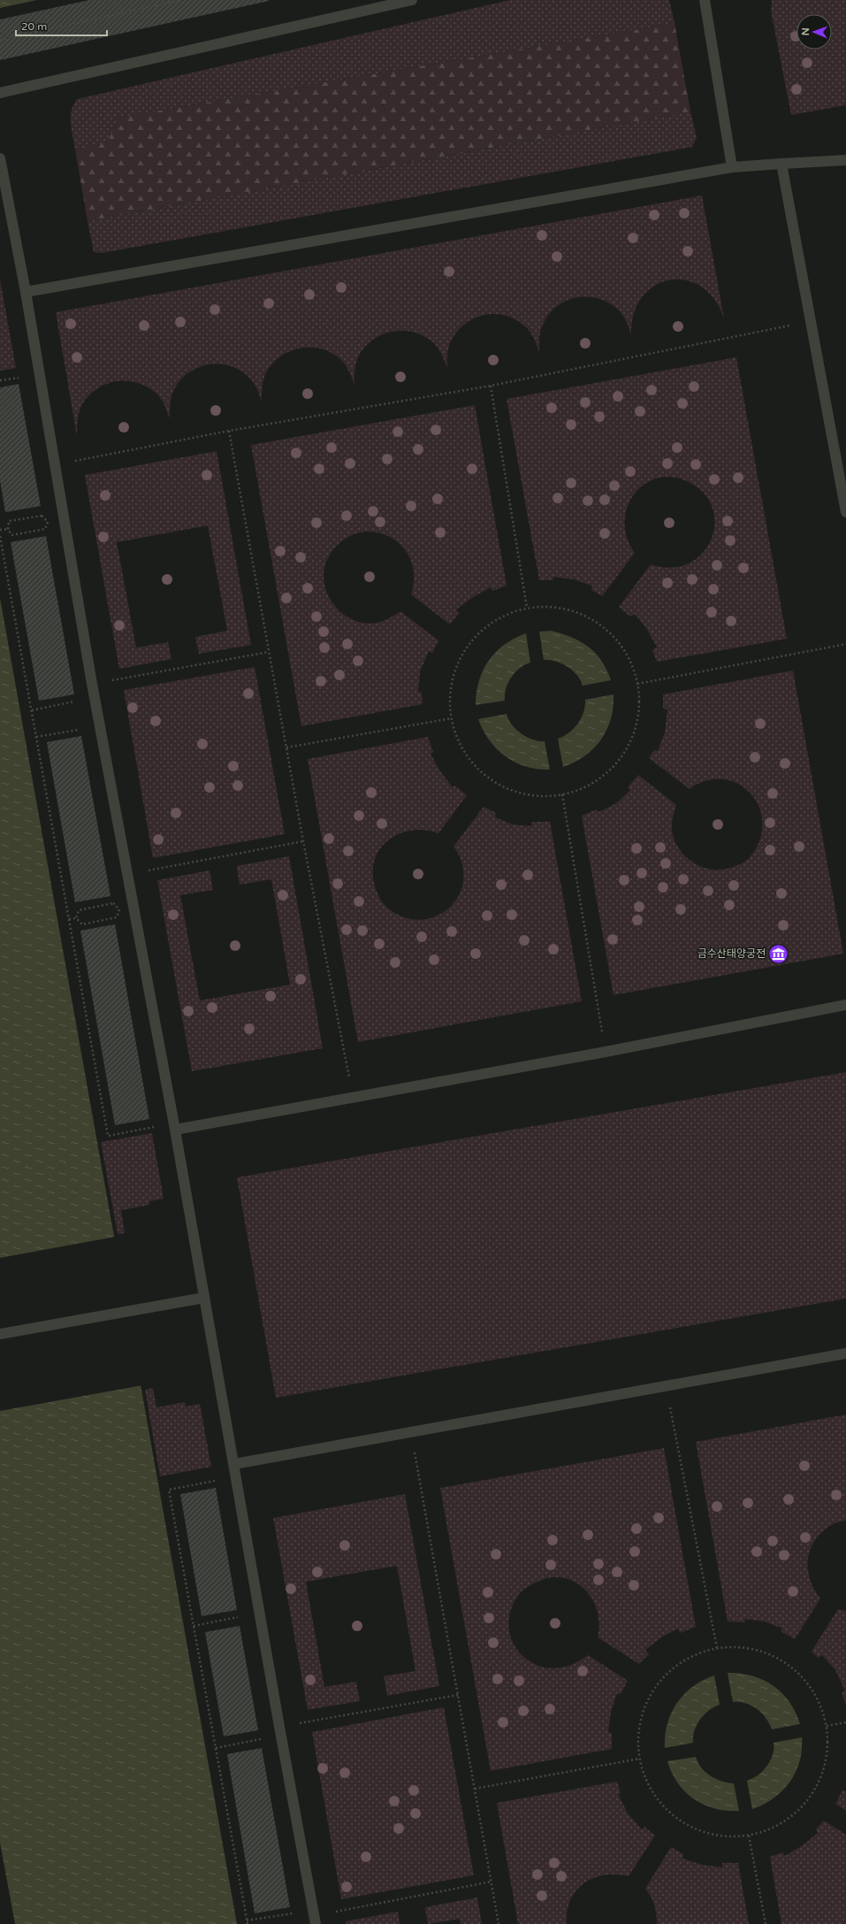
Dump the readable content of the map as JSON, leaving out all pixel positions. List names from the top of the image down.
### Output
{
  "places": {
    "museum": ["금수산태양궁전"]
  },
  "scale_bar": "20 m",
  "north": "left"
}
